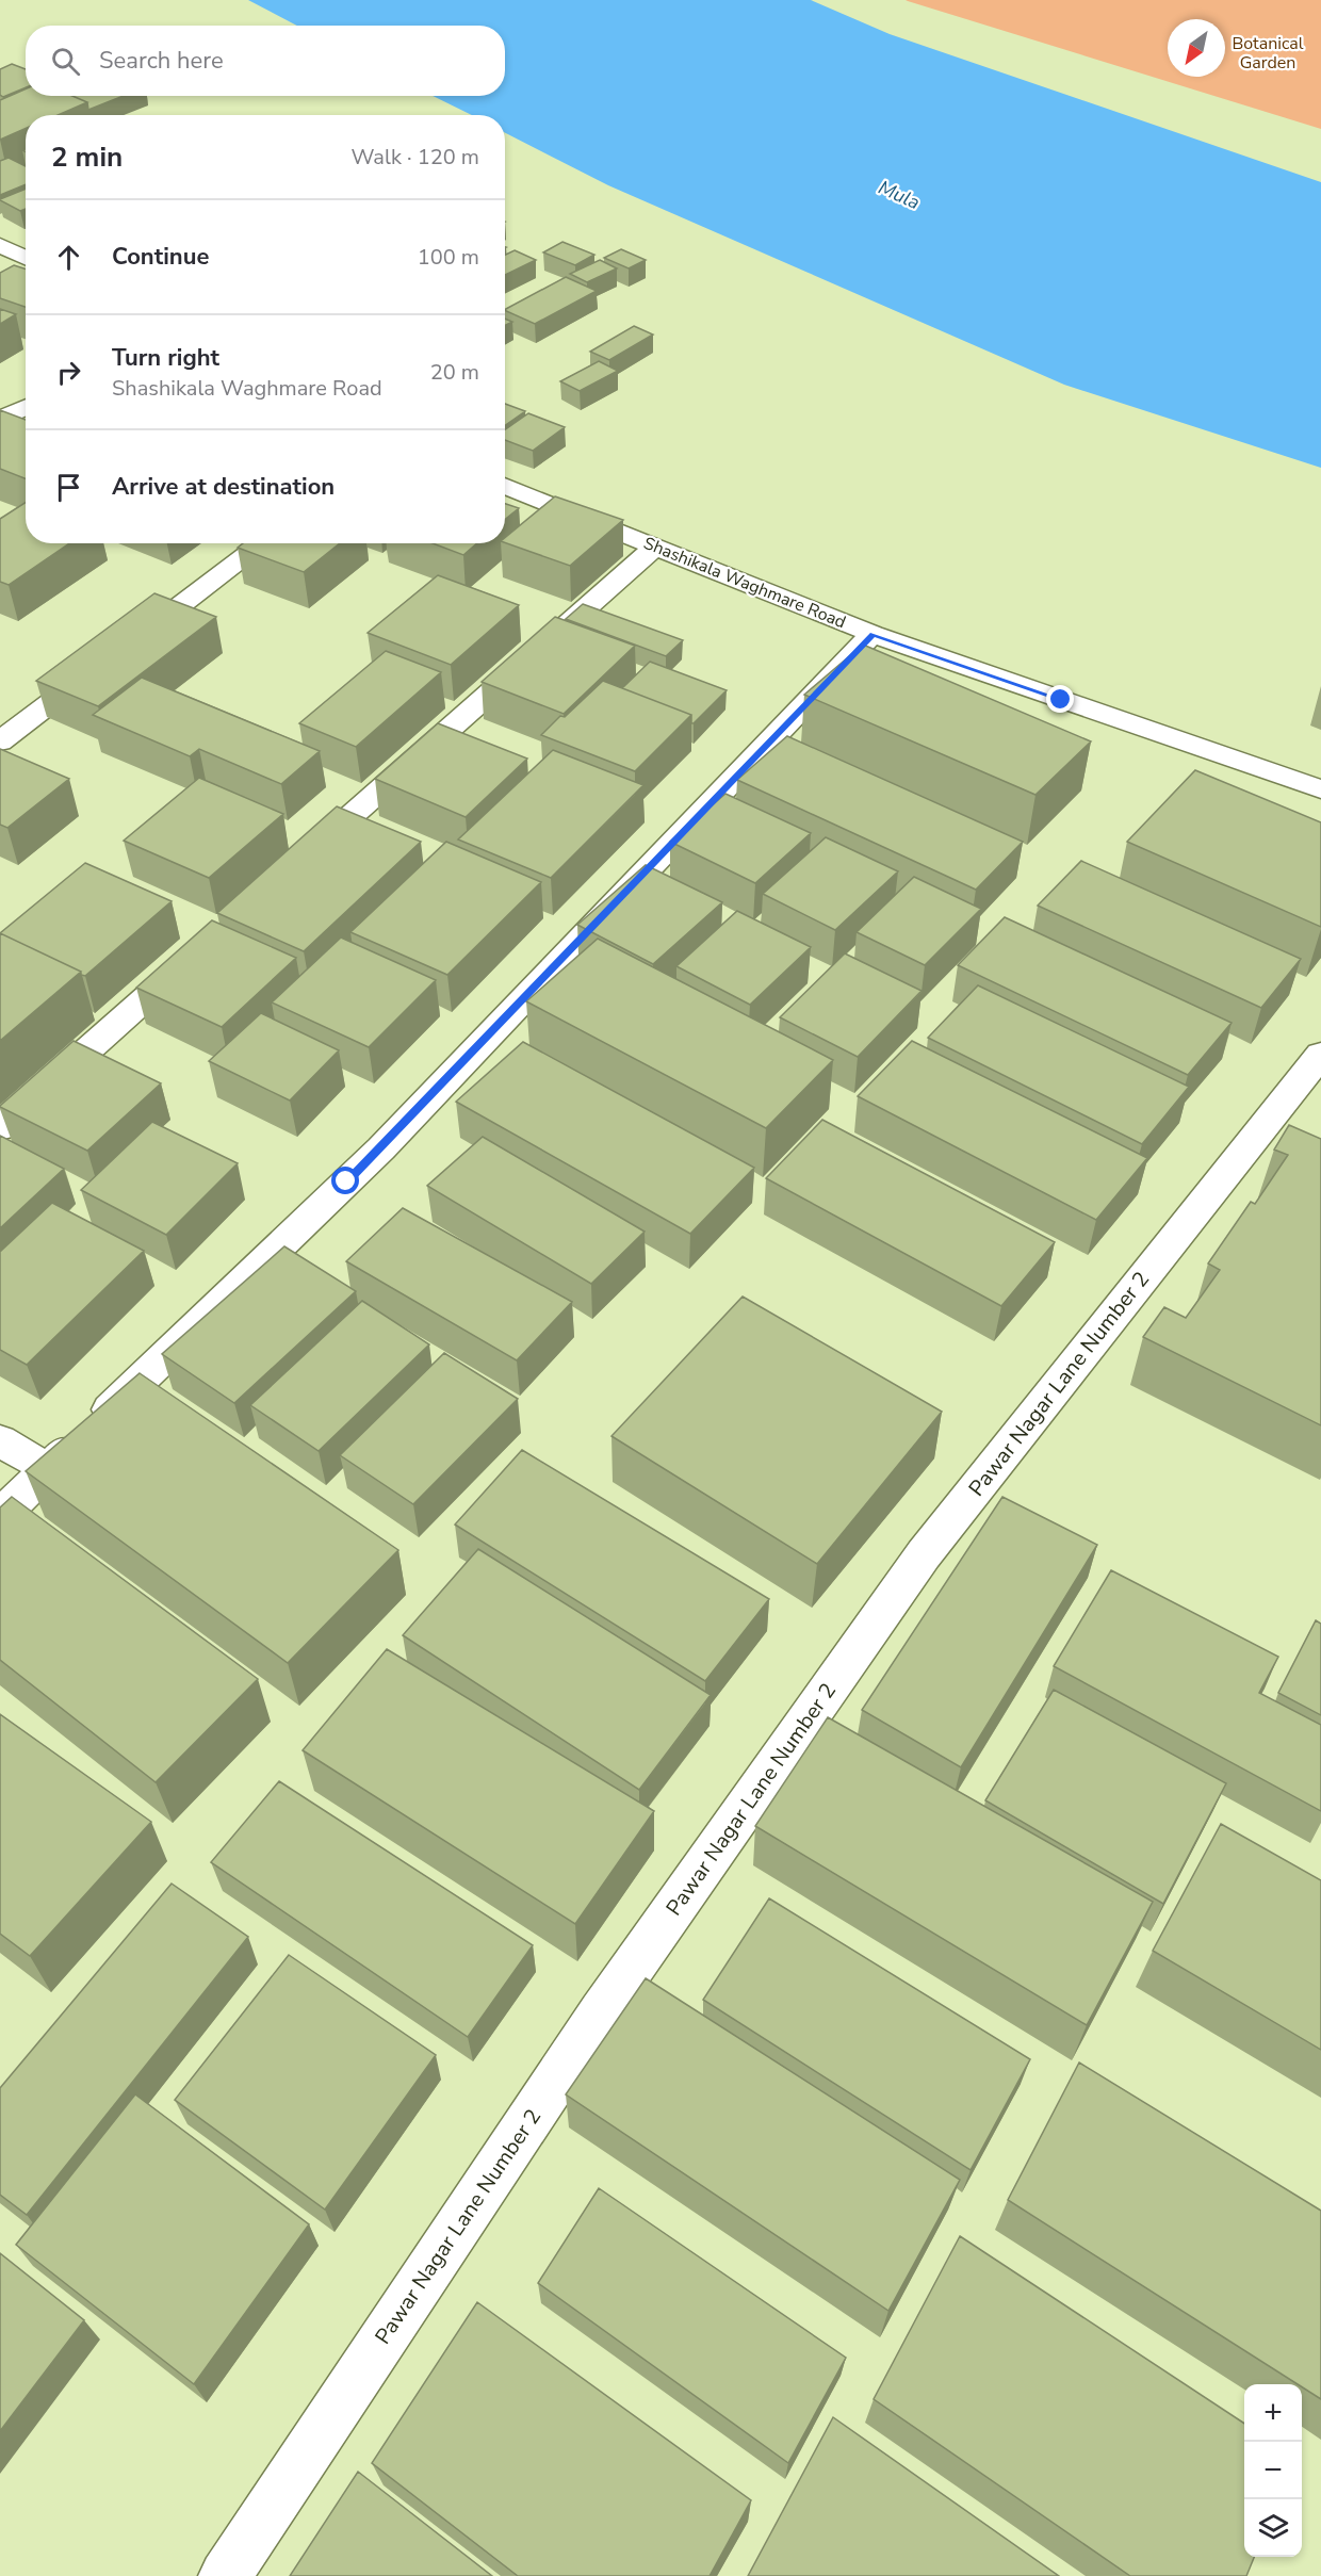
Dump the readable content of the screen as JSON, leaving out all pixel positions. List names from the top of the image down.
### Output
{
  "streets": {
    "street": ["Shashikala Waghmare Road", "Pawar Nagar Lane Number 2"]
  },
  "water": ["Mula"],
  "parks": ["Botanical Garden"],
  "north": "bottom left",
  "page": {
    "search": "Search here",
    "heading": ["2 min", "Walk · 120 m"],
    "list": [
      ["Continue", "100 m"],
      ["Turn right", "Shashikala Waghmare Road", "20 m"],
      "Arrive at destination"
    ],
    "map_buttons": ["+", "−"]
  }
}
